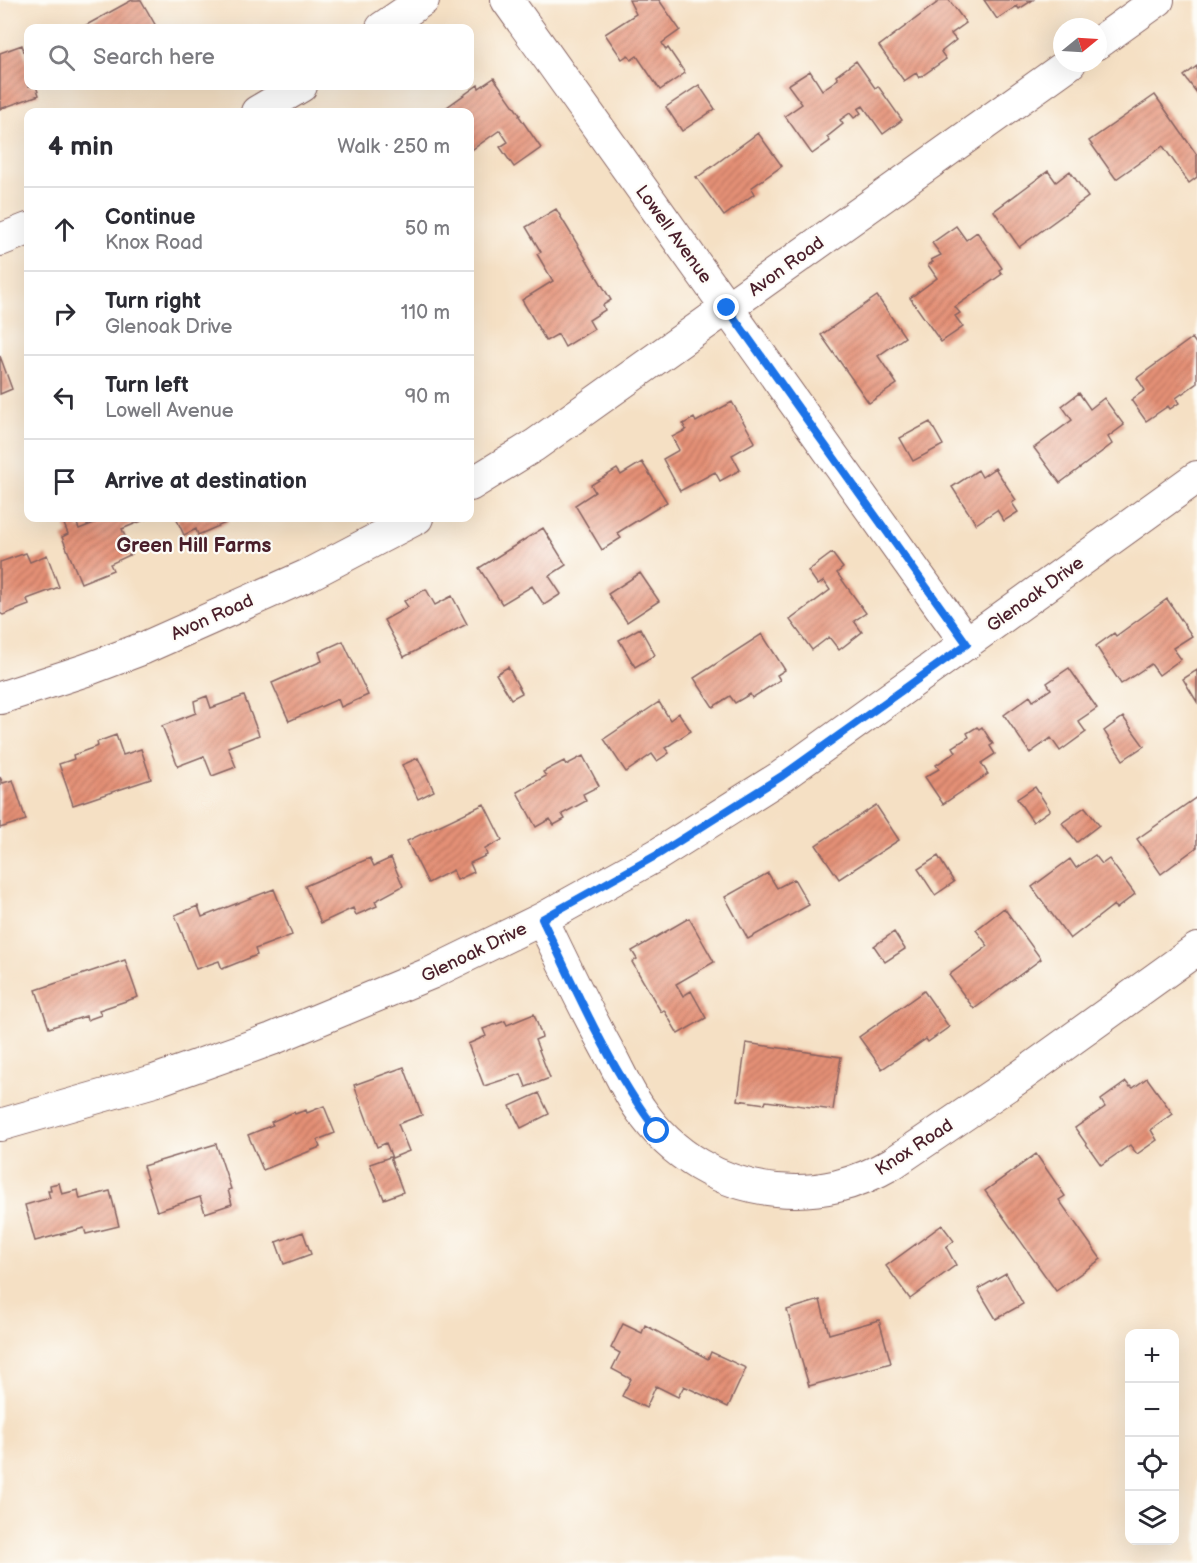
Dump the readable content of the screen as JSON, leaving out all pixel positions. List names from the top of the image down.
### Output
{
  "streets": {
    "street": [
      "Lowell Avenue",
      "Avon Road",
      "Glenoak Drive",
      "Knox Road"
    ]
  },
  "crossings": [
    ["Lowell Avenue", "Avon Road"],
    ["Lowell Avenue", "Glenoak Drive"],
    ["Glenoak Drive", "Knox Road"]
  ],
  "districts": ["Green Hill Farms"],
  "north": "right",
  "page": {
    "search": "Search here",
    "heading": ["4 min", "Walk · 250 m"],
    "list": [
      ["Continue", "Knox Road", "50 m"],
      ["Turn right", "Glenoak Drive", "110 m"],
      ["Turn left", "Lowell Avenue", "90 m"],
      "Arrive at destination"
    ],
    "map_buttons": ["+", "−"]
  }
}
